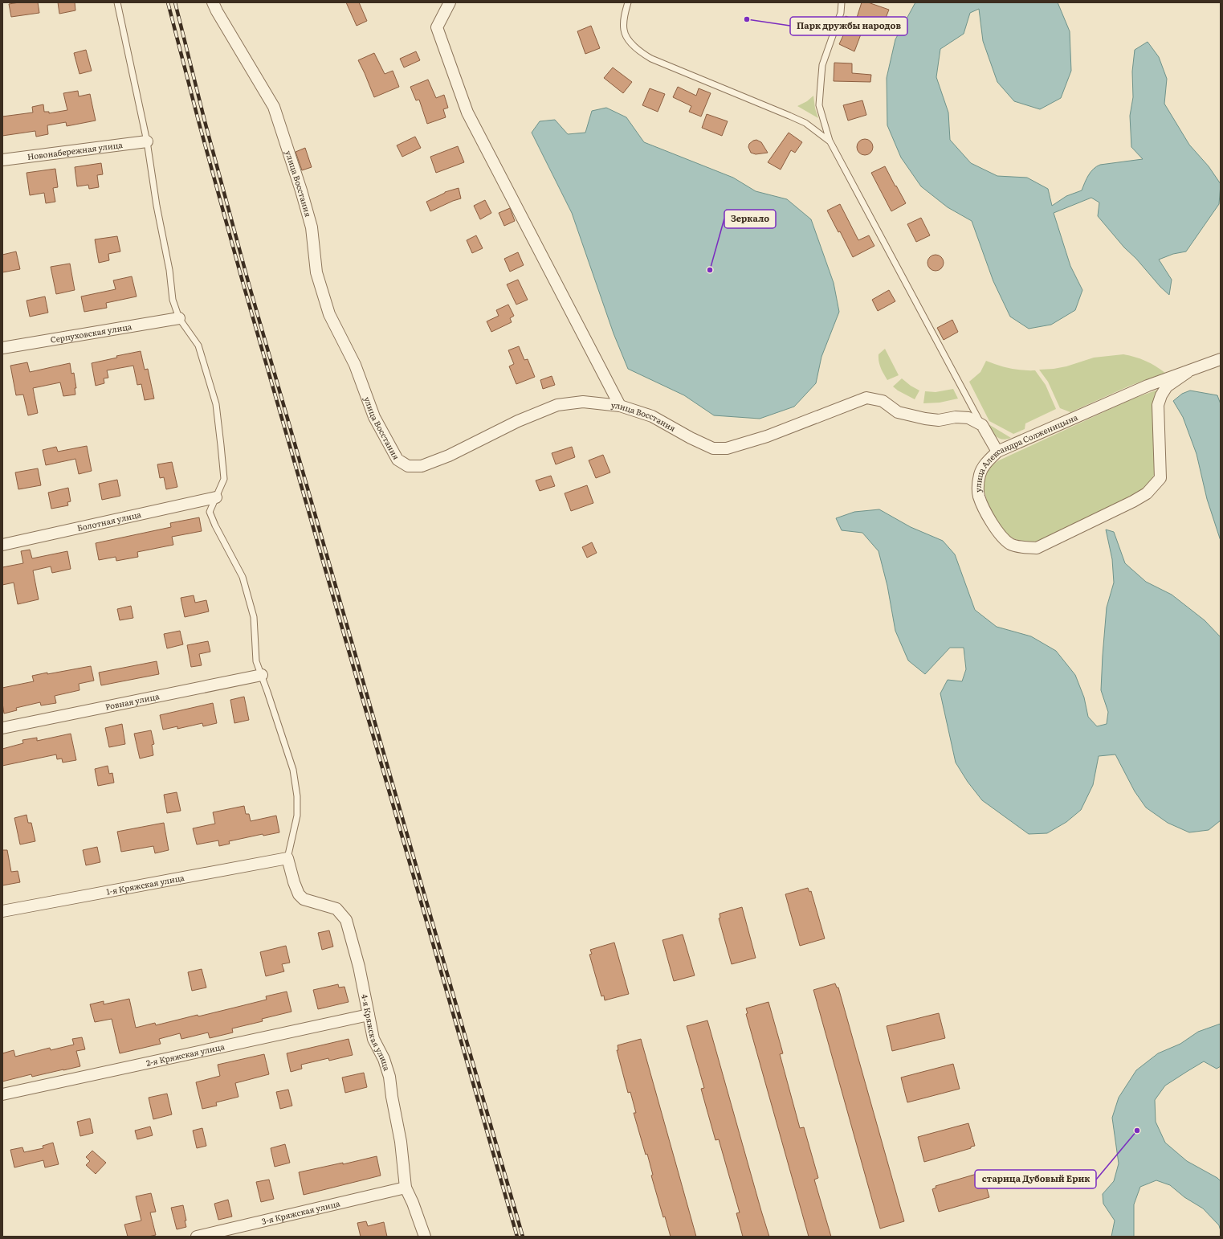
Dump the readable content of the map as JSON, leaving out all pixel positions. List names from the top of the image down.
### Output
{
  "streets": {
    "street": [
      "Новонабережная улица",
      "улица Восстания",
      "Серпуховская улица",
      "улица Александра Солженицына",
      "Болотная улица",
      "Ровная улица",
      "1-я Кряжская улица",
      "4-я Кряжская улица",
      "2-я Кряжская улица",
      "3-я Кряжская улица"
    ]
  },
  "crossings": [
    ["1-я Кряжская улица", "4-я Кряжская улица"],
    ["4-я Кряжская улица", "2-я Кряжская улица"],
    ["4-я Кряжская улица", "3-я Кряжская улица"]
  ],
  "places": ["Парк дружбы народов", "Зеркало", "старица Дубовый Ерик"]
}
